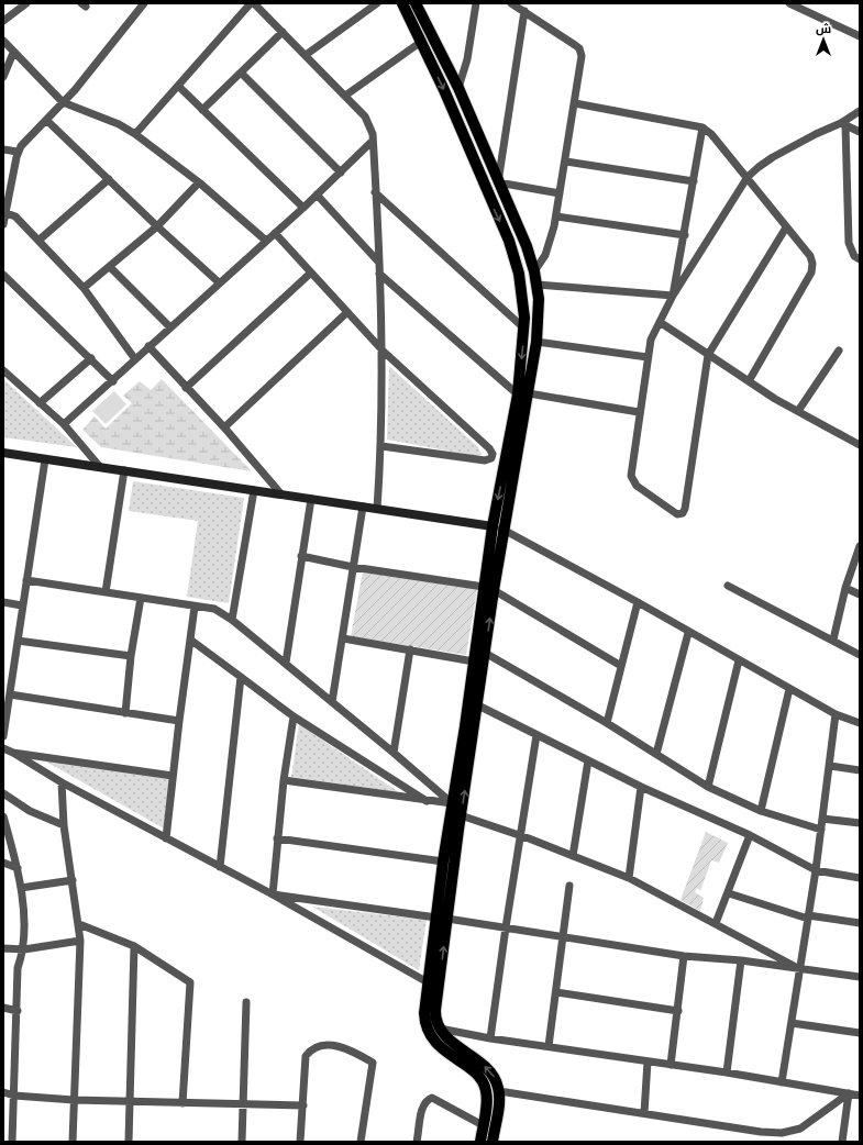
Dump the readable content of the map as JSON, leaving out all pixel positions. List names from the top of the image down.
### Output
{
  "north": "top"
}
